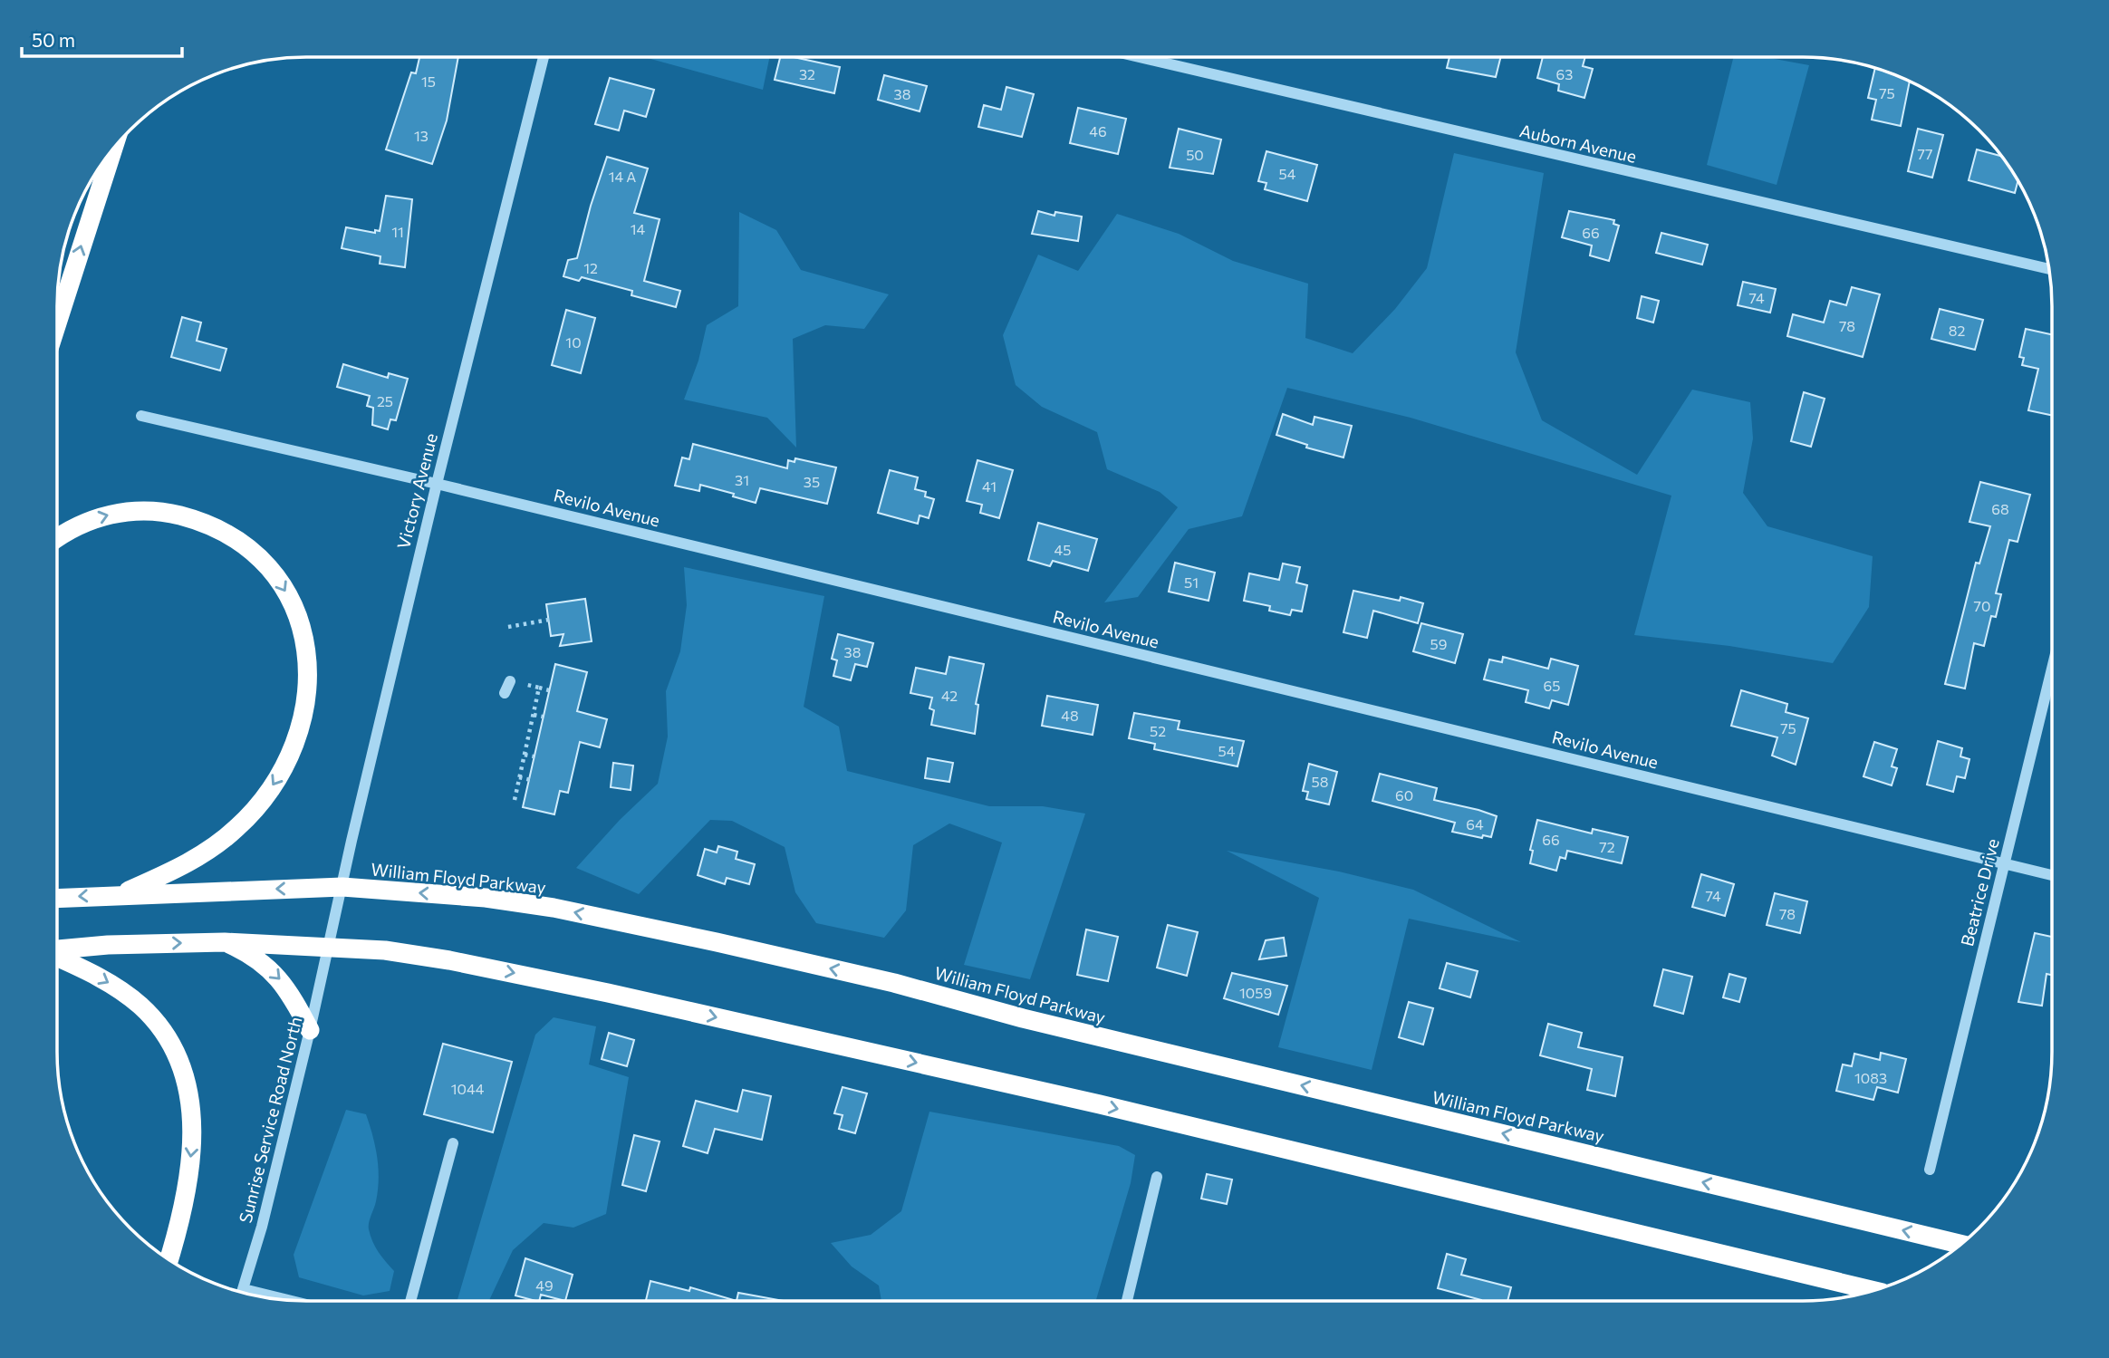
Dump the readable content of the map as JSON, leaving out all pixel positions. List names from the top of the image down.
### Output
{
  "streets": {
    "highway": ["William Floyd Parkway"],
    "street": [
      "Auborn Avenue",
      "Victory Avenue",
      "Revilo Avenue",
      "Beatrice Drive",
      "Sunrise Service Road North"
    ]
  },
  "crossings": [
    ["Victory Avenue", "Revilo Avenue"],
    ["Victory Avenue", "William Floyd Parkway"],
    ["Victory Avenue", "Sunrise Service Road North"],
    ["Revilo Avenue", "Beatrice Drive"]
  ],
  "house_numbers": [
    "32",
    "63",
    "15",
    "75",
    "38",
    "46",
    "13",
    "77",
    "50",
    "54",
    "14 A",
    "14",
    "11",
    "66",
    "12",
    "74",
    "78",
    "82",
    "10",
    "25",
    "31",
    "35",
    "41",
    "68",
    "45",
    "51",
    "70",
    "59",
    "38",
    "65",
    "42",
    "48",
    "75",
    "52",
    "54",
    "58",
    "60",
    "64",
    "66",
    "72",
    "74",
    "78",
    "1059",
    "1083",
    "1044",
    "49"
  ],
  "scale_bar": "50 m"
}
